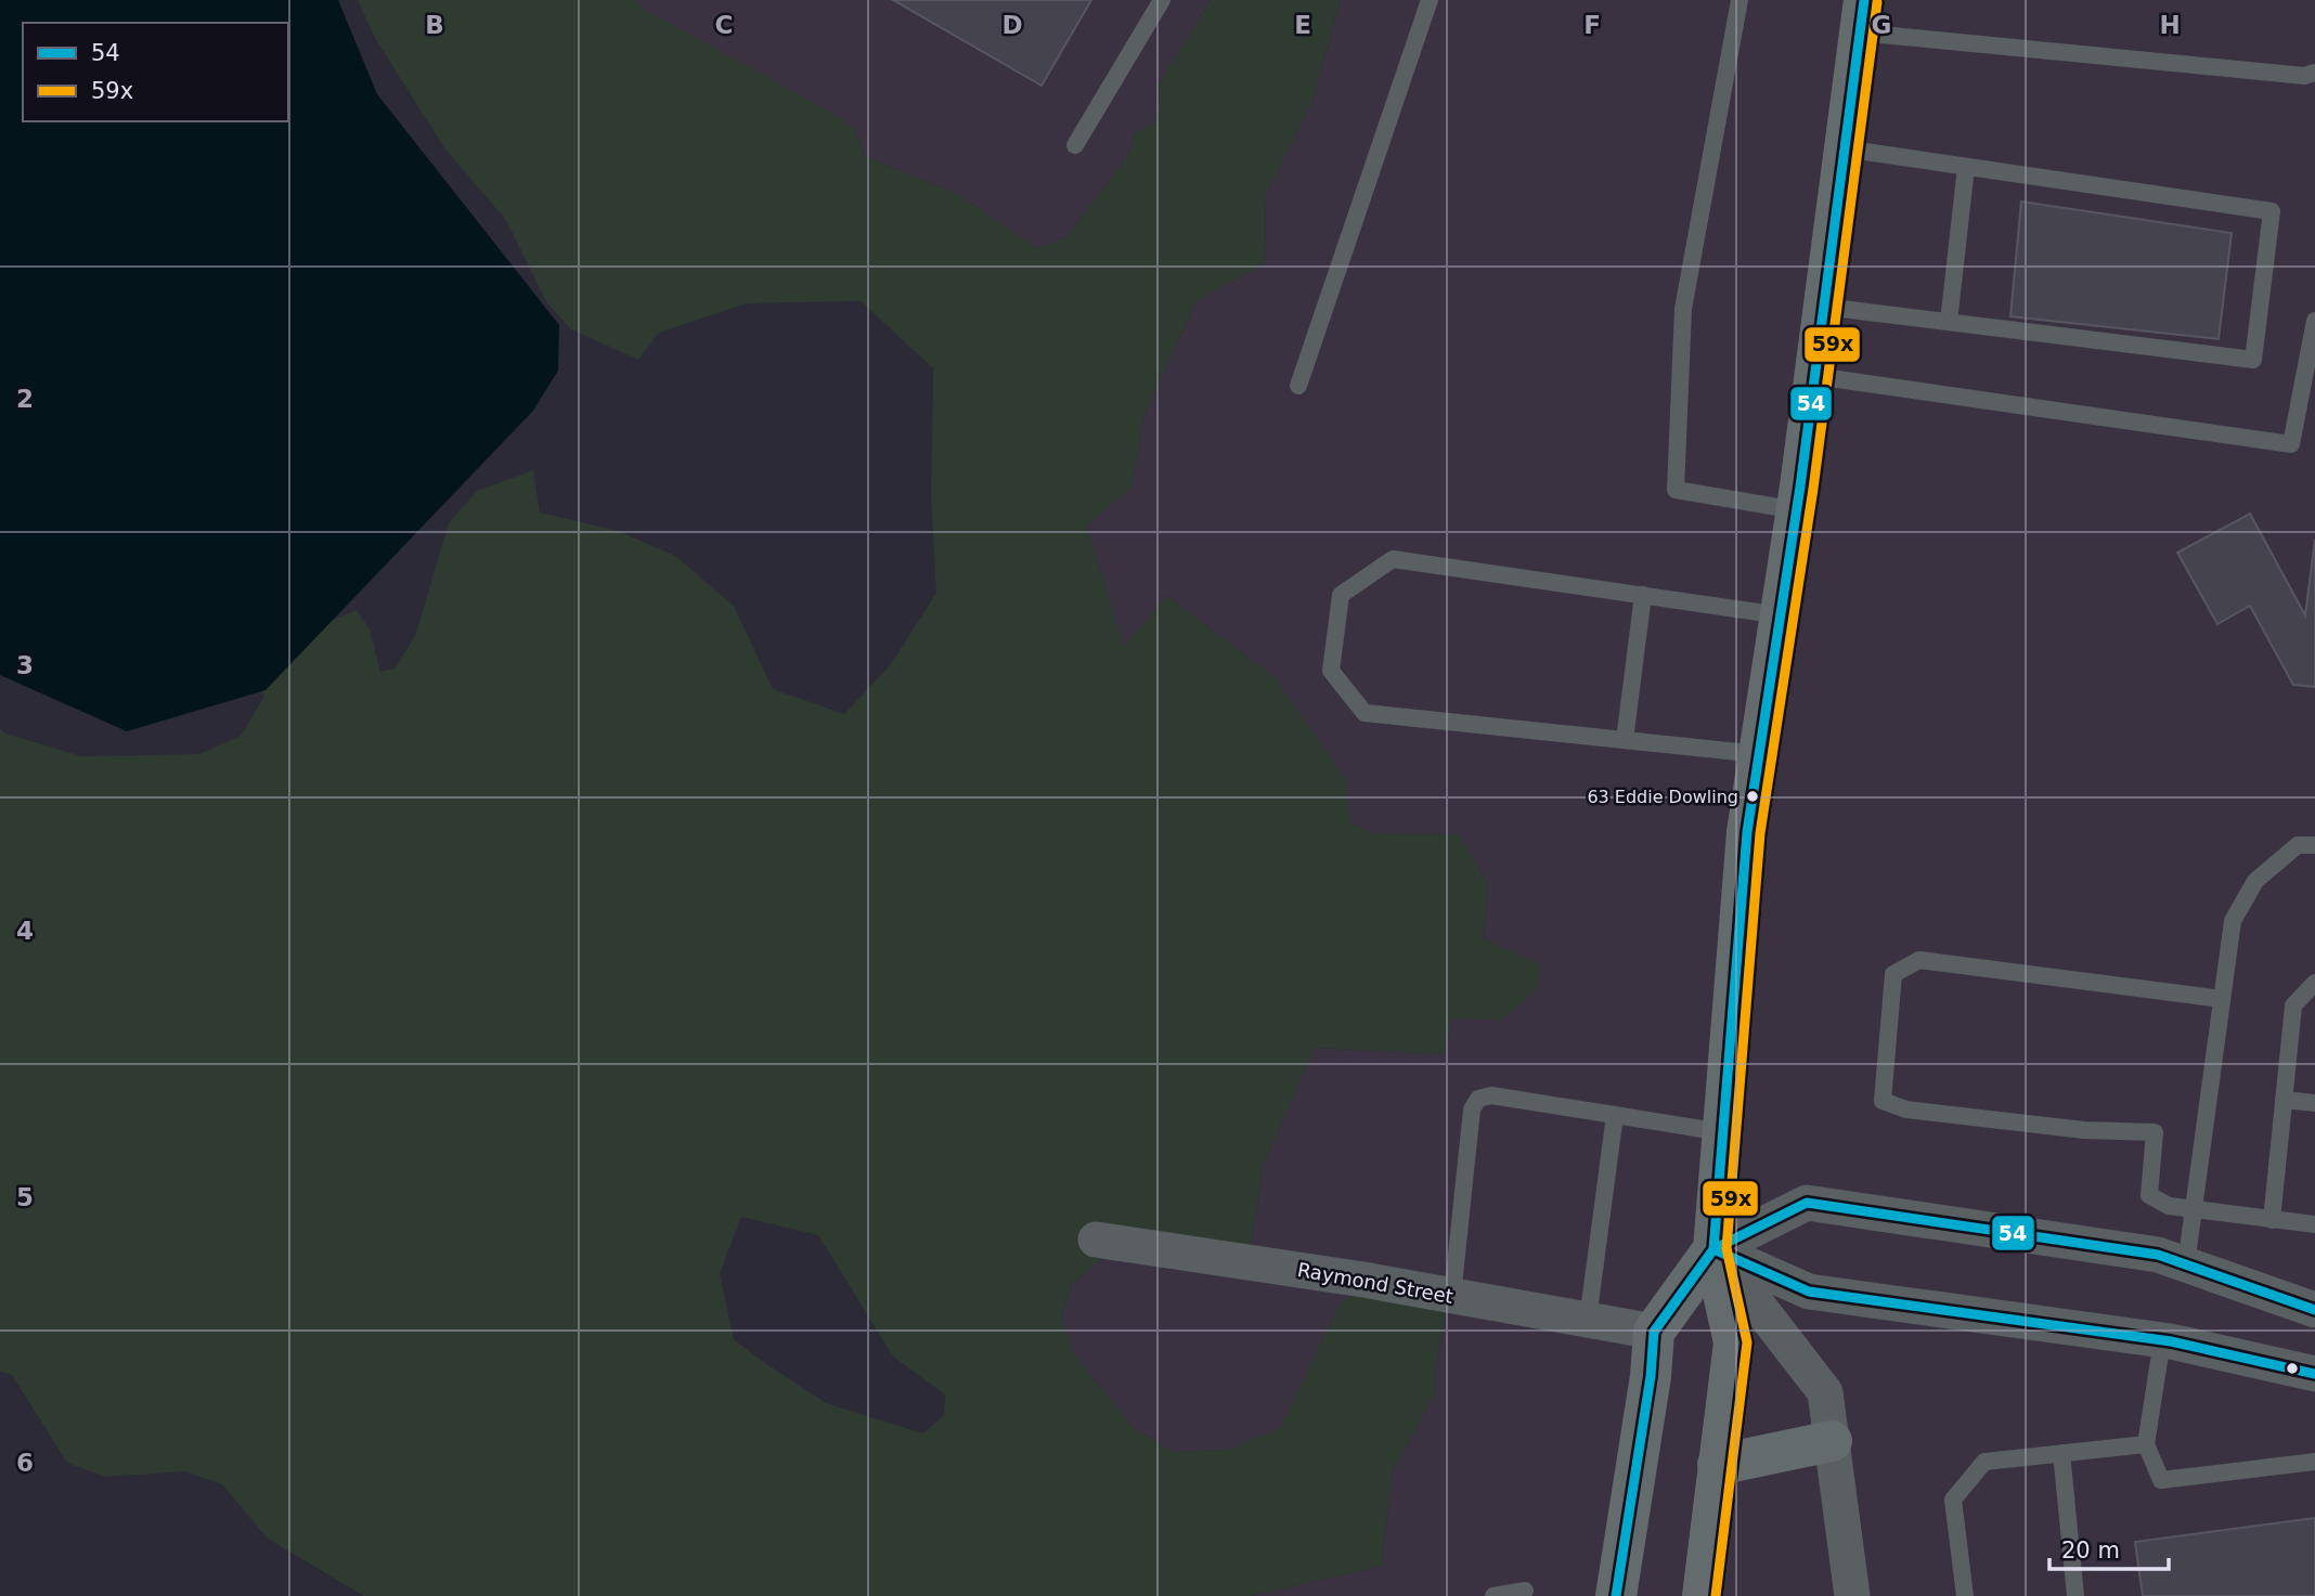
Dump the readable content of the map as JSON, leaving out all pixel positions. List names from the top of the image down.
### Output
{
  "streets": {
    "street": ["Raymond Street"]
  },
  "places": ["63 Eddie Dowling"],
  "lines": ["transit line 54", "transit line 59x"],
  "legend": ["54", "59x"],
  "scale_bar": "20 m",
  "grid": {
    "columns": [
      "B",
      "C",
      "D",
      "E",
      "F",
      "G",
      "H"
    ],
    "rows": [
      "2",
      "3",
      "4",
      "5",
      "6"
    ]
  }
}
